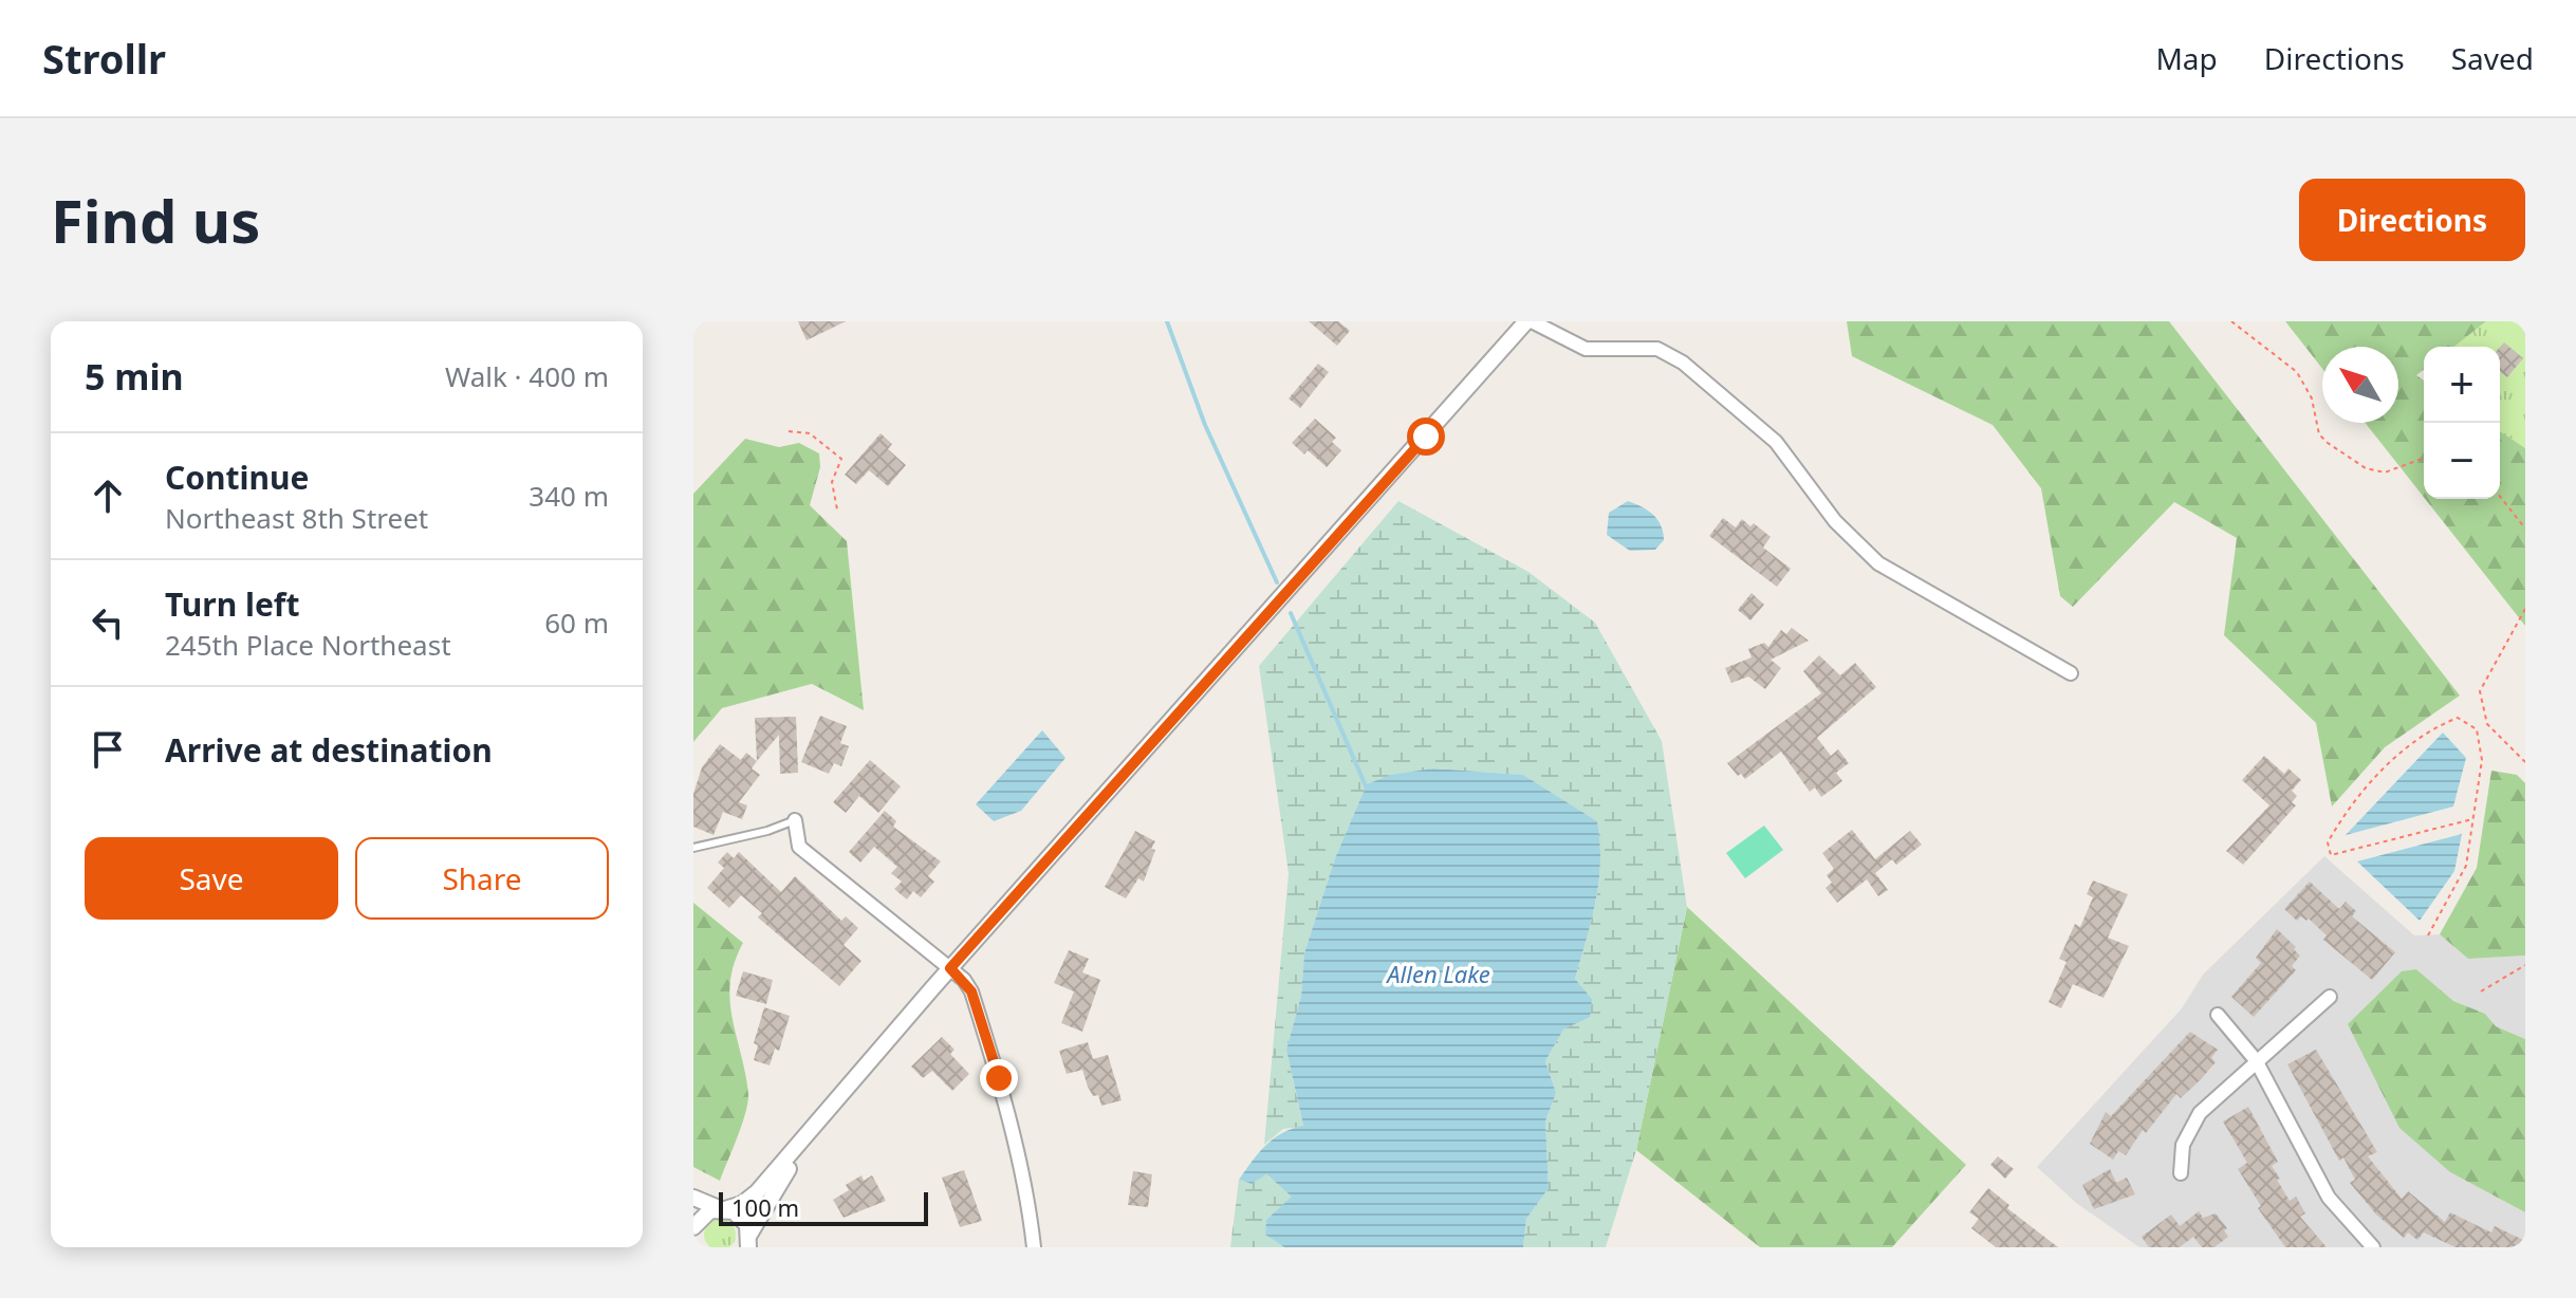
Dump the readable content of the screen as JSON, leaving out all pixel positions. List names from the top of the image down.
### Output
{
  "water": ["Allen Lake"],
  "scale_bar": "100 m",
  "north": "top left",
  "page": {
    "header": "Strollr",
    "nav": ["Map", "Directions", "Saved"],
    "buttons": [
      "Directions",
      ["Save", "Share"]
    ],
    "title": "Find us",
    "heading": ["5 min", "Walk · 400 m"],
    "map_buttons": ["+", "−"],
    "list": [
      ["Continue", "Northeast 8th Street", "340 m"],
      ["Turn left", "245th Place Northeast", "60 m"],
      "Arrive at destination"
    ],
    "scale": "100 m"
  }
}
